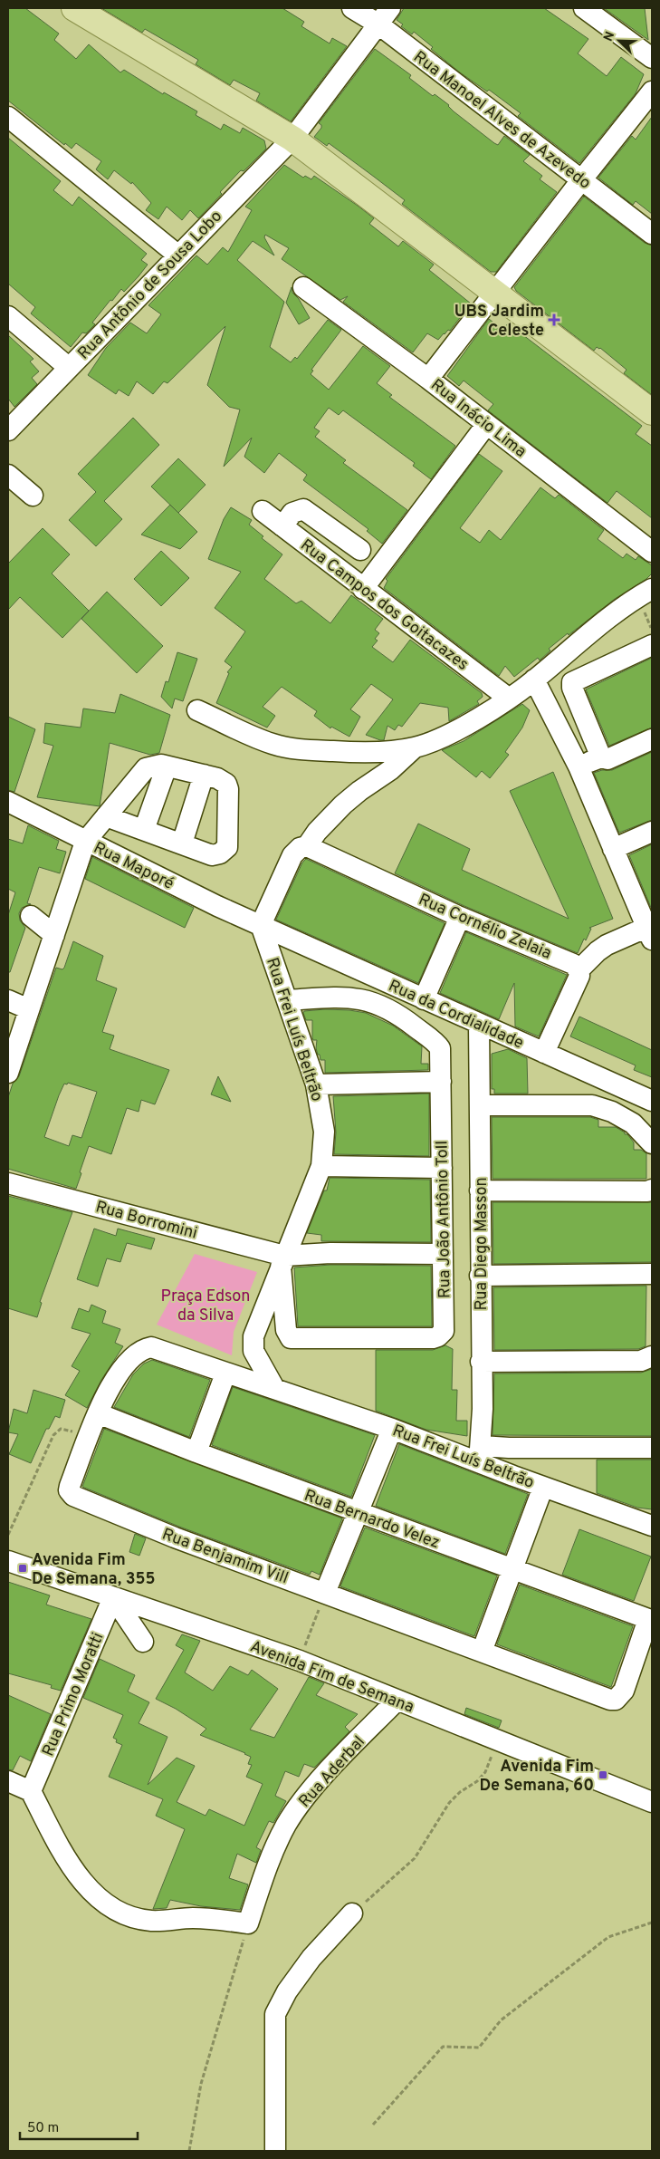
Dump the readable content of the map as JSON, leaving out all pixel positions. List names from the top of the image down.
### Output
{
  "streets": {
    "street": [
      "Rua Manoel Alves de Azevedo",
      "Rua Antônio de Sousa Lobo",
      "Rua Inácio Lima",
      "Rua Campos dos Goitacazes",
      "Rua Maporé",
      "Rua Cornélio Zelaia",
      "Rua da Cordialidade",
      "Rua Frei Luís Beltrão",
      "Rua Borromini",
      "Rua João Antônio Toll",
      "Rua Diego Masson",
      "Rua Bernardo Velez",
      "Rua Benjamim Vill",
      "Avenida Fim de Semana",
      "Rua Primo Moratti",
      "Rua Aderbal"
    ]
  },
  "crossings": [
    ["Rua Manoel Alves de Azevedo", "Rua Antônio de Sousa Lobo"],
    ["Rua Maporé", "Rua da Cordialidade"],
    ["Rua Maporé", "Rua Frei Luís Beltrão"],
    ["Rua da Cordialidade", "Rua Frei Luís Beltrão"],
    ["Rua da Cordialidade", "Rua Diego Masson"],
    ["Rua Frei Luís Beltrão", "Rua Borromini"],
    ["Rua Frei Luís Beltrão", "Rua João Antônio Toll"],
    ["Rua Frei Luís Beltrão", "Rua Diego Masson"],
    ["Rua Frei Luís Beltrão", "Rua Benjamim Vill"],
    ["Rua Borromini", "Rua João Antônio Toll"],
    ["Rua Bernardo Velez", "Rua Benjamim Vill"],
    ["Avenida Fim de Semana", "Rua Primo Moratti"],
    ["Avenida Fim de Semana", "Rua Aderbal"]
  ],
  "parks": ["Praça Edson da Silva"],
  "places": {
    "health": ["UBS Jardim Celeste"],
    "transit": ["Avenida Fim De Semana, 355", "Avenida Fim De Semana, 60"]
  },
  "scale_bar": "50 m",
  "north": "top left"
}
